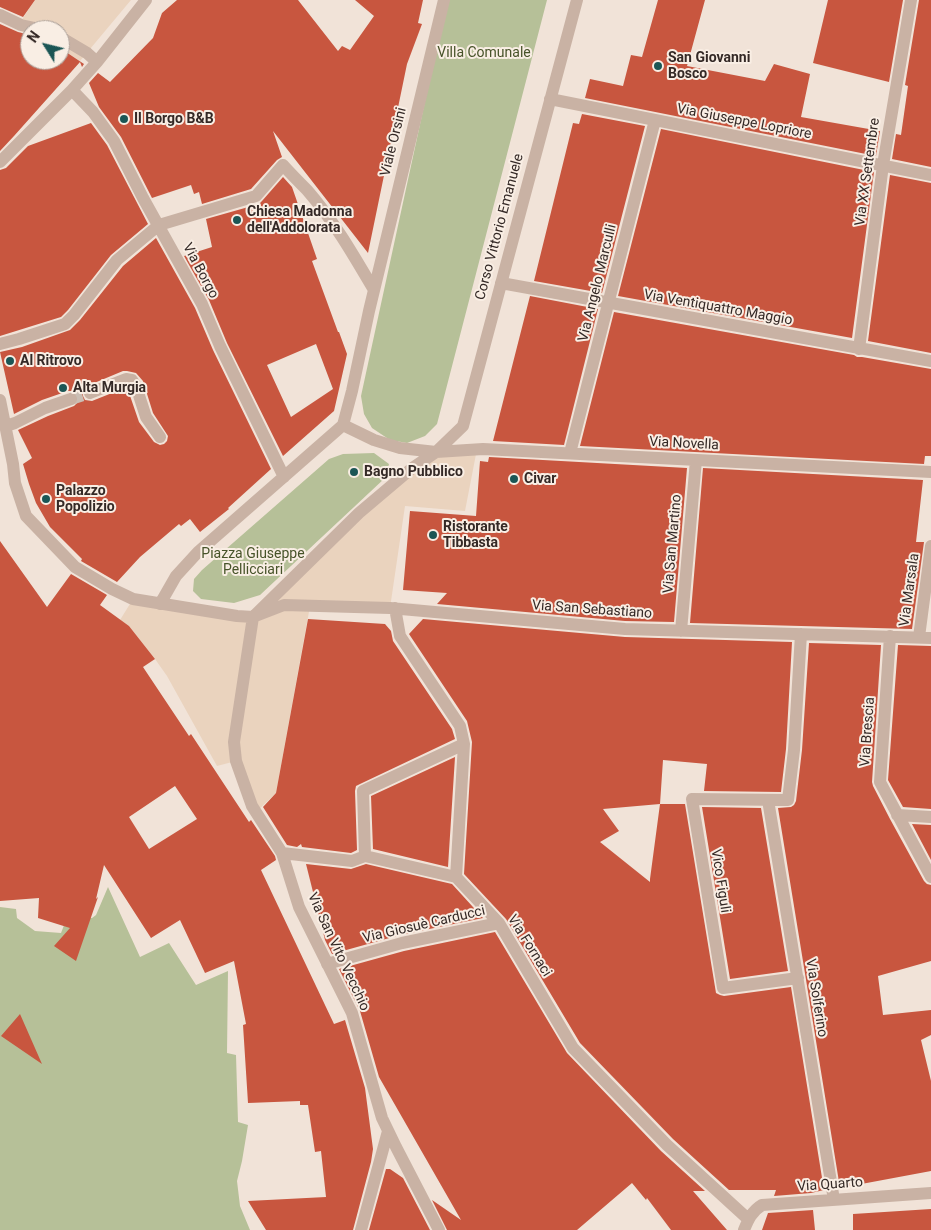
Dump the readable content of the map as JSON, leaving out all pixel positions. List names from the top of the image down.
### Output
{
  "streets": {
    "street": [
      "Via Giuseppe Lopriore",
      "Viale Orsini",
      "Via XX Settembre",
      "Corso Vittorio Emanuele",
      "Via Borgo",
      "Via Angelo Marculli",
      "Via Ventiquattro Maggio",
      "Via Novella",
      "Via San Martino",
      "Via Marsala",
      "Via San Sebastiano",
      "Via Brescia",
      "Vico Figuli",
      "Via Giosuè Carducci",
      "Via Fornaci",
      "Via San Vito Vecchio",
      "Via Solferino",
      "Via Quarto"
    ]
  },
  "crossings": [
    ["Via Giuseppe Lopriore", "Via XX Settembre"],
    ["Via Giuseppe Lopriore", "Corso Vittorio Emanuele"],
    ["Via Giuseppe Lopriore", "Via Angelo Marculli"],
    ["Viale Orsini", "Via Novella"],
    ["Via XX Settembre", "Via Ventiquattro Maggio"],
    ["Corso Vittorio Emanuele", "Via Ventiquattro Maggio"],
    ["Corso Vittorio Emanuele", "Via Novella"],
    ["Via Angelo Marculli", "Via Ventiquattro Maggio"],
    ["Via Angelo Marculli", "Via Novella"],
    ["Via Novella", "Via San Martino"],
    ["Via San Martino", "Via San Sebastiano"],
    ["Via Marsala", "Via San Sebastiano"],
    ["Via San Sebastiano", "Via Brescia"],
    ["Via San Sebastiano", "Vico Figuli"],
    ["Via San Sebastiano", "Via San Vito Vecchio"],
    ["Vico Figuli", "Via Solferino"],
    ["Via Giosuè Carducci", "Via Fornaci"],
    ["Via Giosuè Carducci", "Via San Vito Vecchio"],
    ["Via Fornaci", "Via Quarto"],
    ["Via Solferino", "Via Quarto"]
  ],
  "parks": ["Villa Comunale", "Piazza Giuseppe Pellicciari"],
  "places": [
    "San Giovanni Bosco",
    "Il Borgo B&B",
    "Chiesa Madonna dell'Addolorata",
    "Al Ritrovo",
    "Alta Murgia",
    "Bagno Pubblico",
    "Civar",
    "Palazzo Popolizio",
    "Ristorante Tibbasta"
  ],
  "north": "top left"
}
